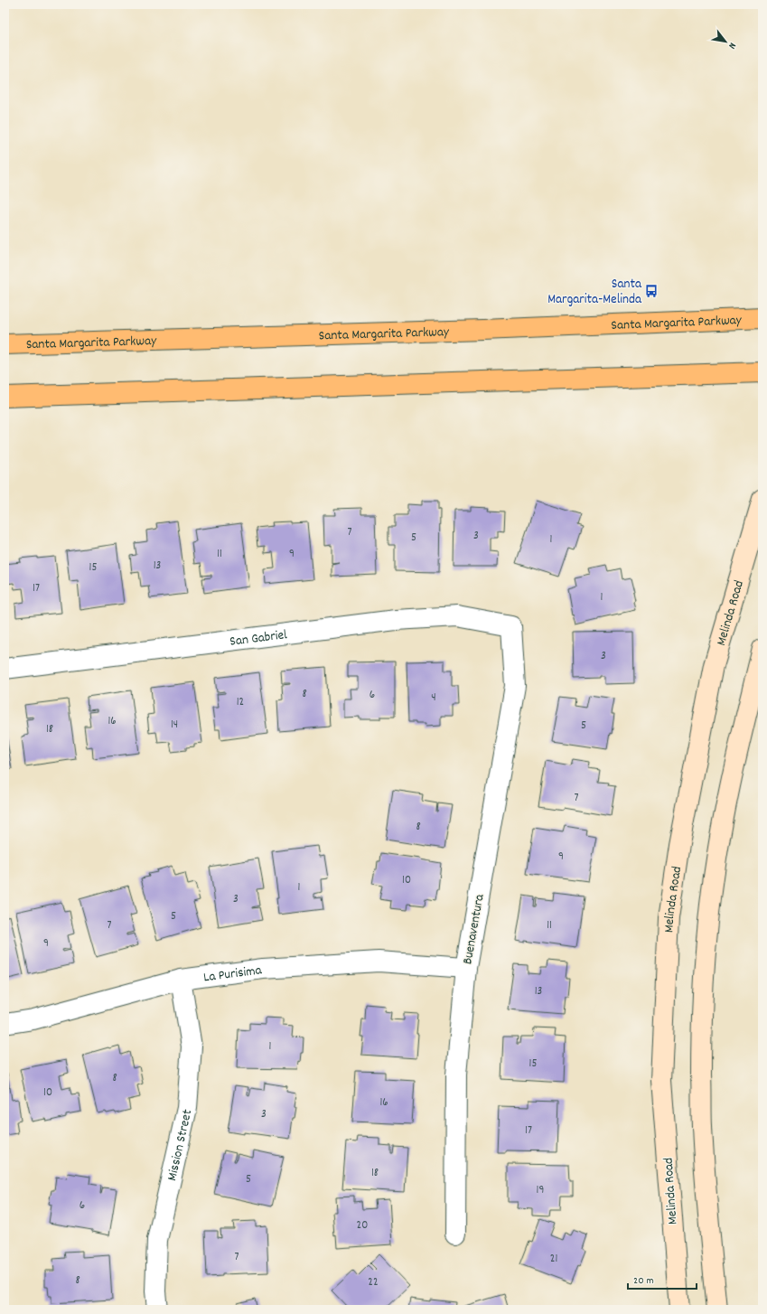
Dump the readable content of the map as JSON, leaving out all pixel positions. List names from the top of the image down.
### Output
{
  "streets": {
    "main road": ["Santa Margarita Parkway", "Melinda Road"],
    "street": [
      "San Gabriel",
      "Buenaventura",
      "La Purisima",
      "Mission Street"
    ]
  },
  "crossings": [
    ["San Gabriel", "Buenaventura"],
    ["Buenaventura", "La Purisima"],
    ["La Purisima", "Mission Street"]
  ],
  "places": {
    "bus stop": ["Santa Margarita-Melinda"]
  },
  "house_numbers": [
    "7",
    "3",
    "5",
    "1",
    "11",
    "9",
    "13",
    "15",
    "17",
    "1",
    "3",
    "8",
    "6",
    "4",
    "12",
    "16",
    "14",
    "5",
    "18",
    "7",
    "8",
    "9",
    "10",
    "1",
    "3",
    "5",
    "7",
    "11",
    "9",
    "13",
    "1",
    "15",
    "8",
    "10",
    "16",
    "3",
    "17",
    "18",
    "5",
    "19",
    "6",
    "20",
    "7",
    "21",
    "8",
    "22"
  ],
  "scale_bar": "20 m",
  "north": "bottom right"
}
